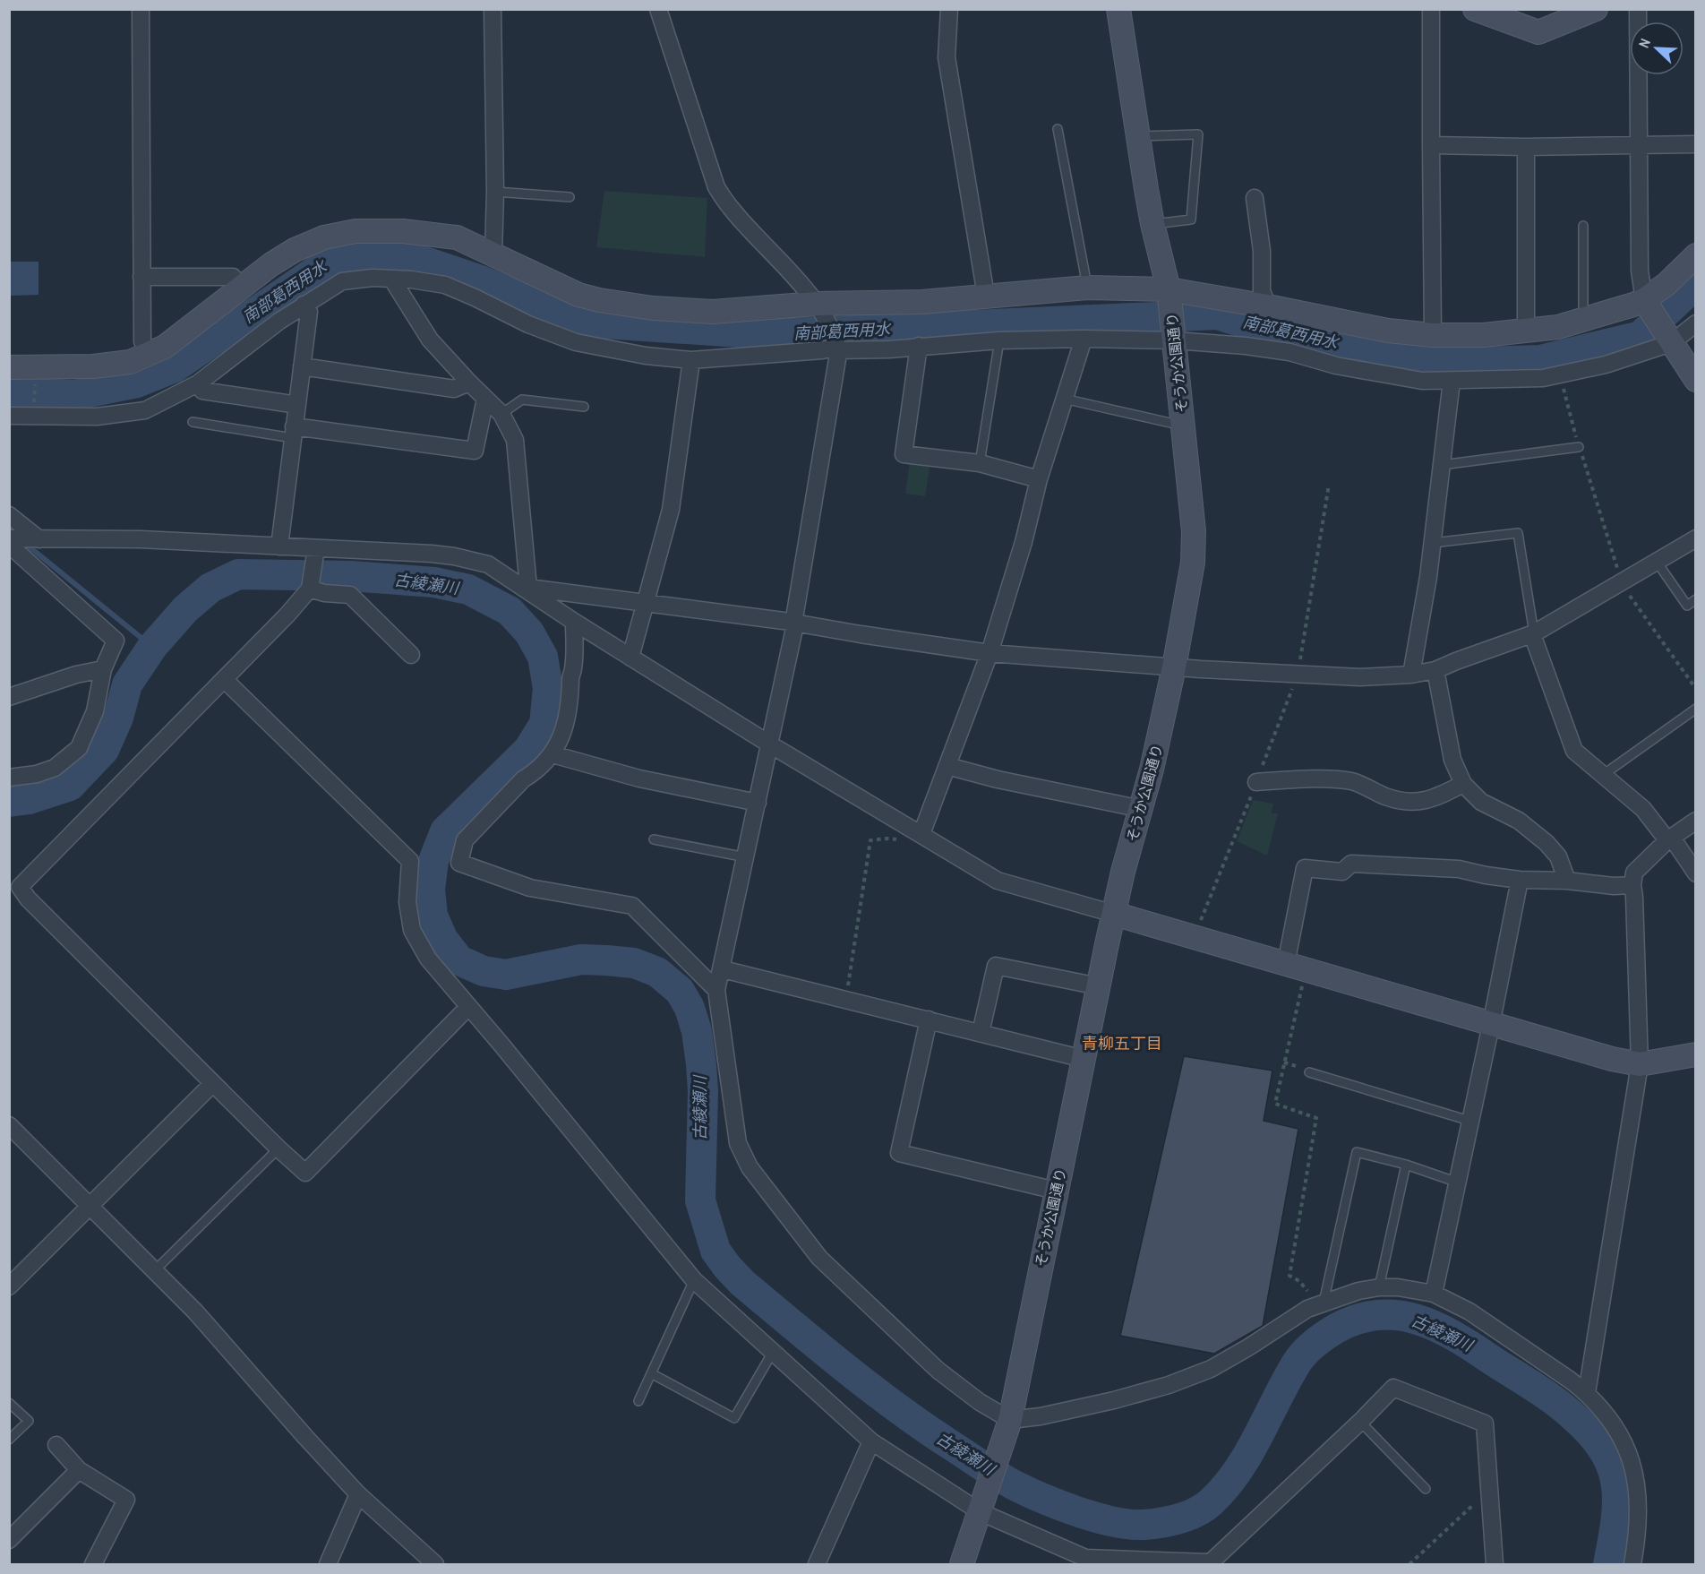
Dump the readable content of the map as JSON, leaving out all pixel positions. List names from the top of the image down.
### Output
{
  "streets": {
    "street": ["そうか公園通り"]
  },
  "districts": ["青柳五丁目"],
  "water": ["南部葛西用水", "古綾瀬川"],
  "north": "top left"
}
